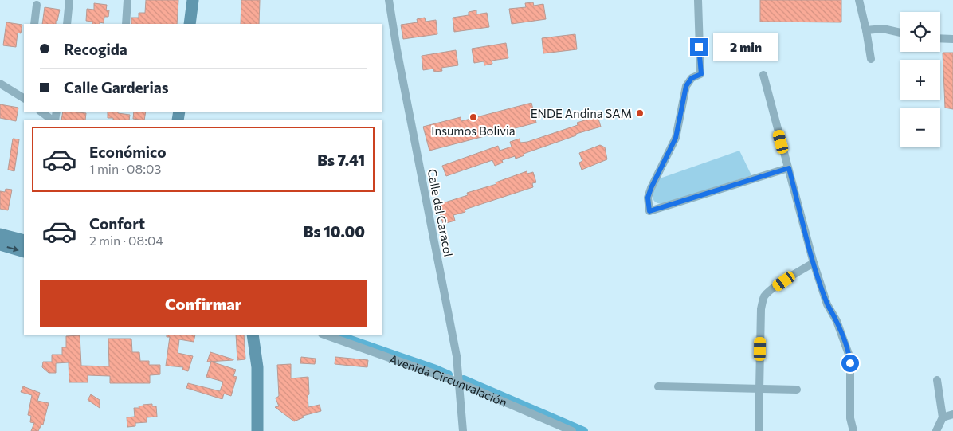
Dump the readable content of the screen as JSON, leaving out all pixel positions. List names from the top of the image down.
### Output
{
  "streets": {
    "street": ["Calle del Caracol", "Avenida Circunvalación"]
  },
  "crossings": [
    ["Calle del Caracol", "Avenida Circunvalación"]
  ],
  "places": ["ENDE Andina SAM", "Insumos Bolivia"],
  "page": {
    "map_buttons": ["+", "−"],
    "banner": ["Recogida", "Calle Garderias"],
    "bubble": "2 min",
    "list": [
      {
        "name": "Económico",
        "note": "1 min · 08:03",
        "value": "Bs 7.41"
      },
      {
        "name": "Confort",
        "note": "2 min · 08:04",
        "value": "Bs 10.00"
      }
    ],
    "buttons": "Confirmar"
  }
}
